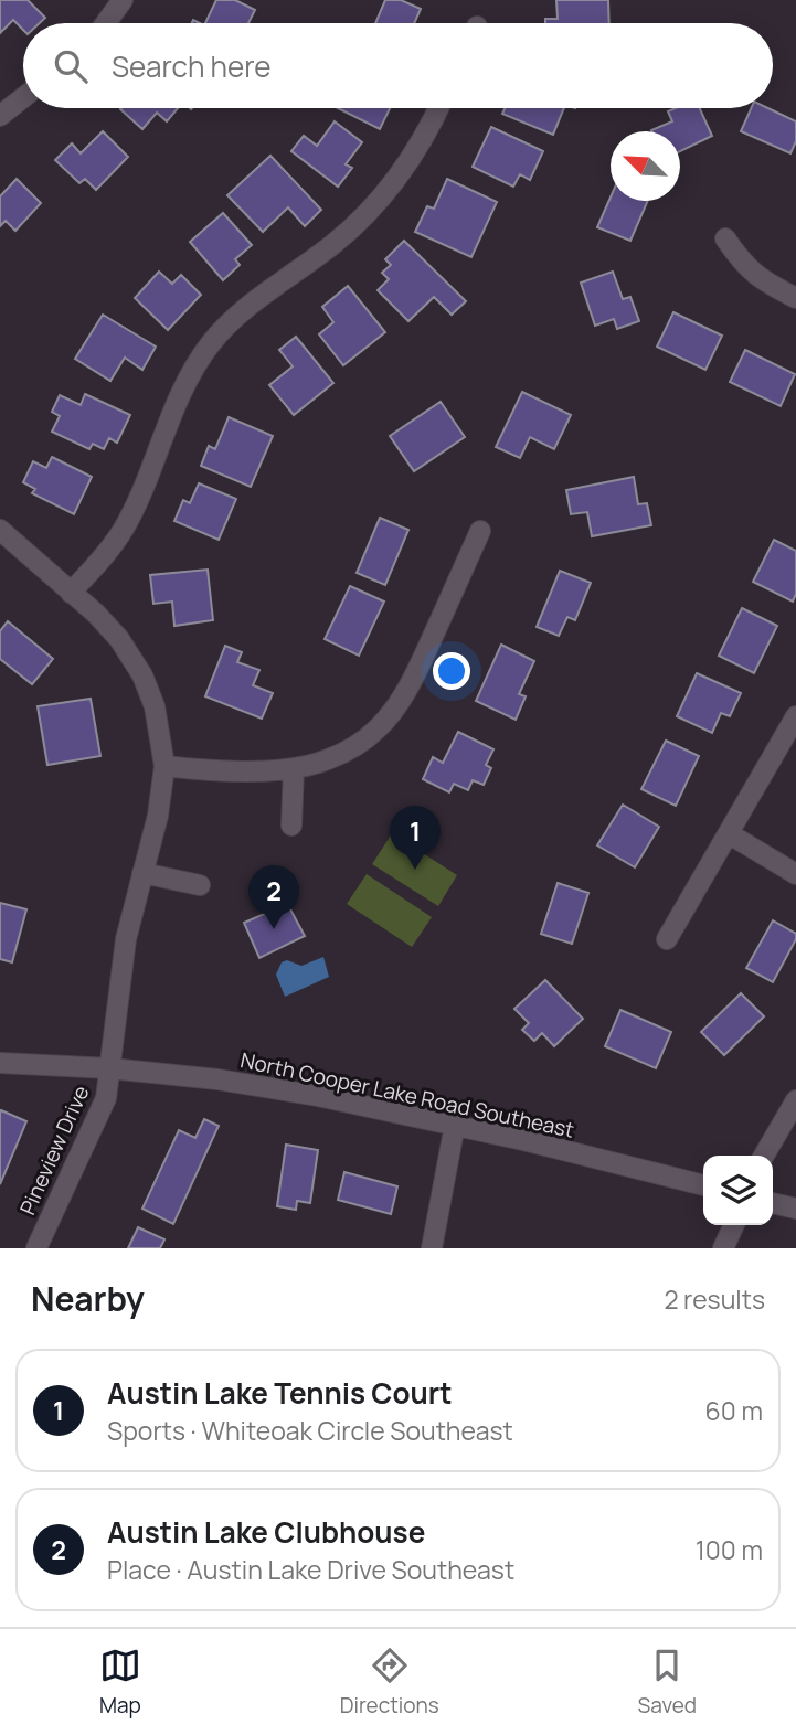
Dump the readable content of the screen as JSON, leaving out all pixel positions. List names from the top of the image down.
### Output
{
  "streets": {
    "street": ["North Cooper Lake Road Southeast", "Pineview Drive"]
  },
  "crossings": [
    ["North Cooper Lake Road Southeast", "Pineview Drive"]
  ],
  "north": "top left",
  "page": {
    "search": "Search here",
    "pins": ["1", "2"],
    "heading": ["Nearby", "2 results"],
    "list": [
      {
        "mark": "1",
        "name": "Austin Lake Tennis Court",
        "note": "Sports · Whiteoak Circle Southeast",
        "value": "60 m"
      },
      {
        "mark": "2",
        "name": "Austin Lake Clubhouse",
        "note": "Place · Austin Lake Drive Southeast",
        "value": "100 m"
      }
    ],
    "nav": ["Map", "Directions", "Saved"]
  }
}
